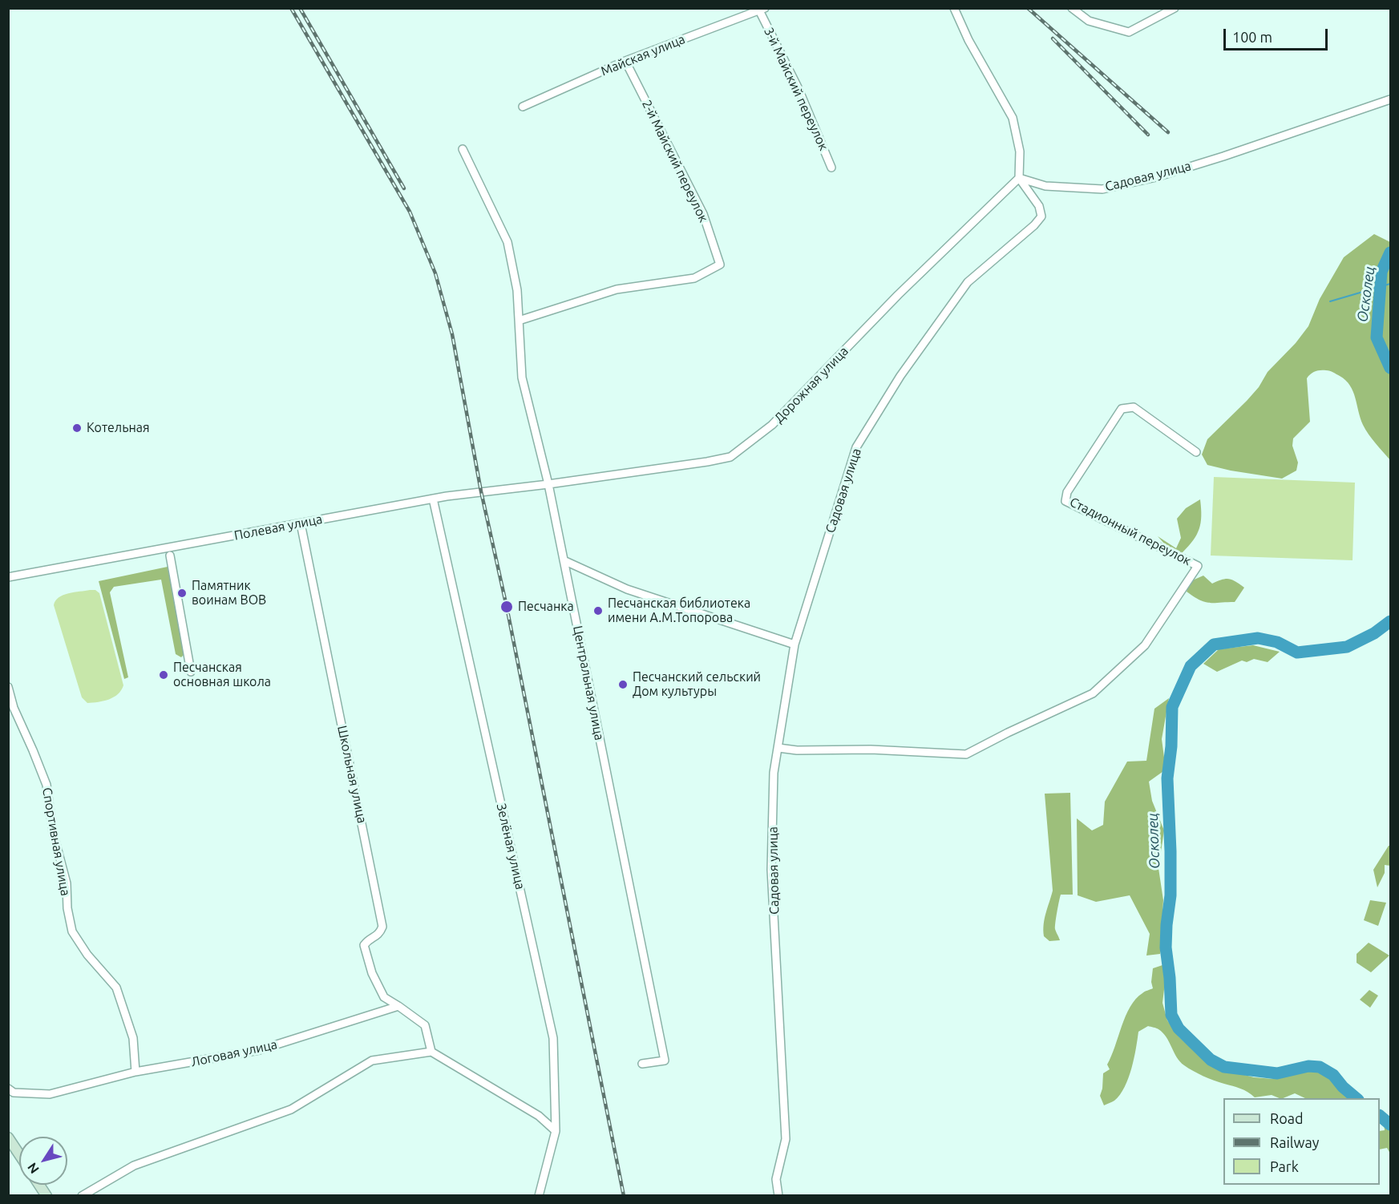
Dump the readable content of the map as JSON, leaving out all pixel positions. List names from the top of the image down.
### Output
{
  "streets": {
    "street": [
      "Майская улица",
      "3-й Майский переулок",
      "2-й Майский переулок",
      "Садовая улица",
      "Дорожная улица",
      "Полевая улица",
      "Стадионный переулок",
      "Центральная улица",
      "Школьная улица",
      "Спортивная улица",
      "Зелёная улица",
      "Логовая улица"
    ]
  },
  "crossings": [
    ["Майская улица", "3-й Майский переулок"],
    ["Майская улица", "2-й Майский переулок"],
    ["2-й Майский переулок", "Центральная улица"],
    ["Садовая улица", "Дорожная улица"],
    ["Садовая улица", "Стадионный переулок"],
    ["Дорожная улица", "Полевая улица"],
    ["Дорожная улица", "Центральная улица"],
    ["Полевая улица", "Центральная улица"],
    ["Полевая улица", "Школьная улица"],
    ["Полевая улица", "Зелёная улица"],
    ["Школьная улица", "Логовая улица"],
    ["Спортивная улица", "Логовая улица"]
  ],
  "water": ["Осколец"],
  "places": [
    "Котельная",
    "Памятник воинам ВОВ",
    "Песчанка",
    "Песчанская библиотека имени А.М.Топорова",
    "Песчанская основная школа",
    "Песчанский сельский Дом культуры"
  ],
  "legend": ["Road", "Railway", "Park"],
  "scale_bar": "100 m",
  "north": "bottom left"
}
